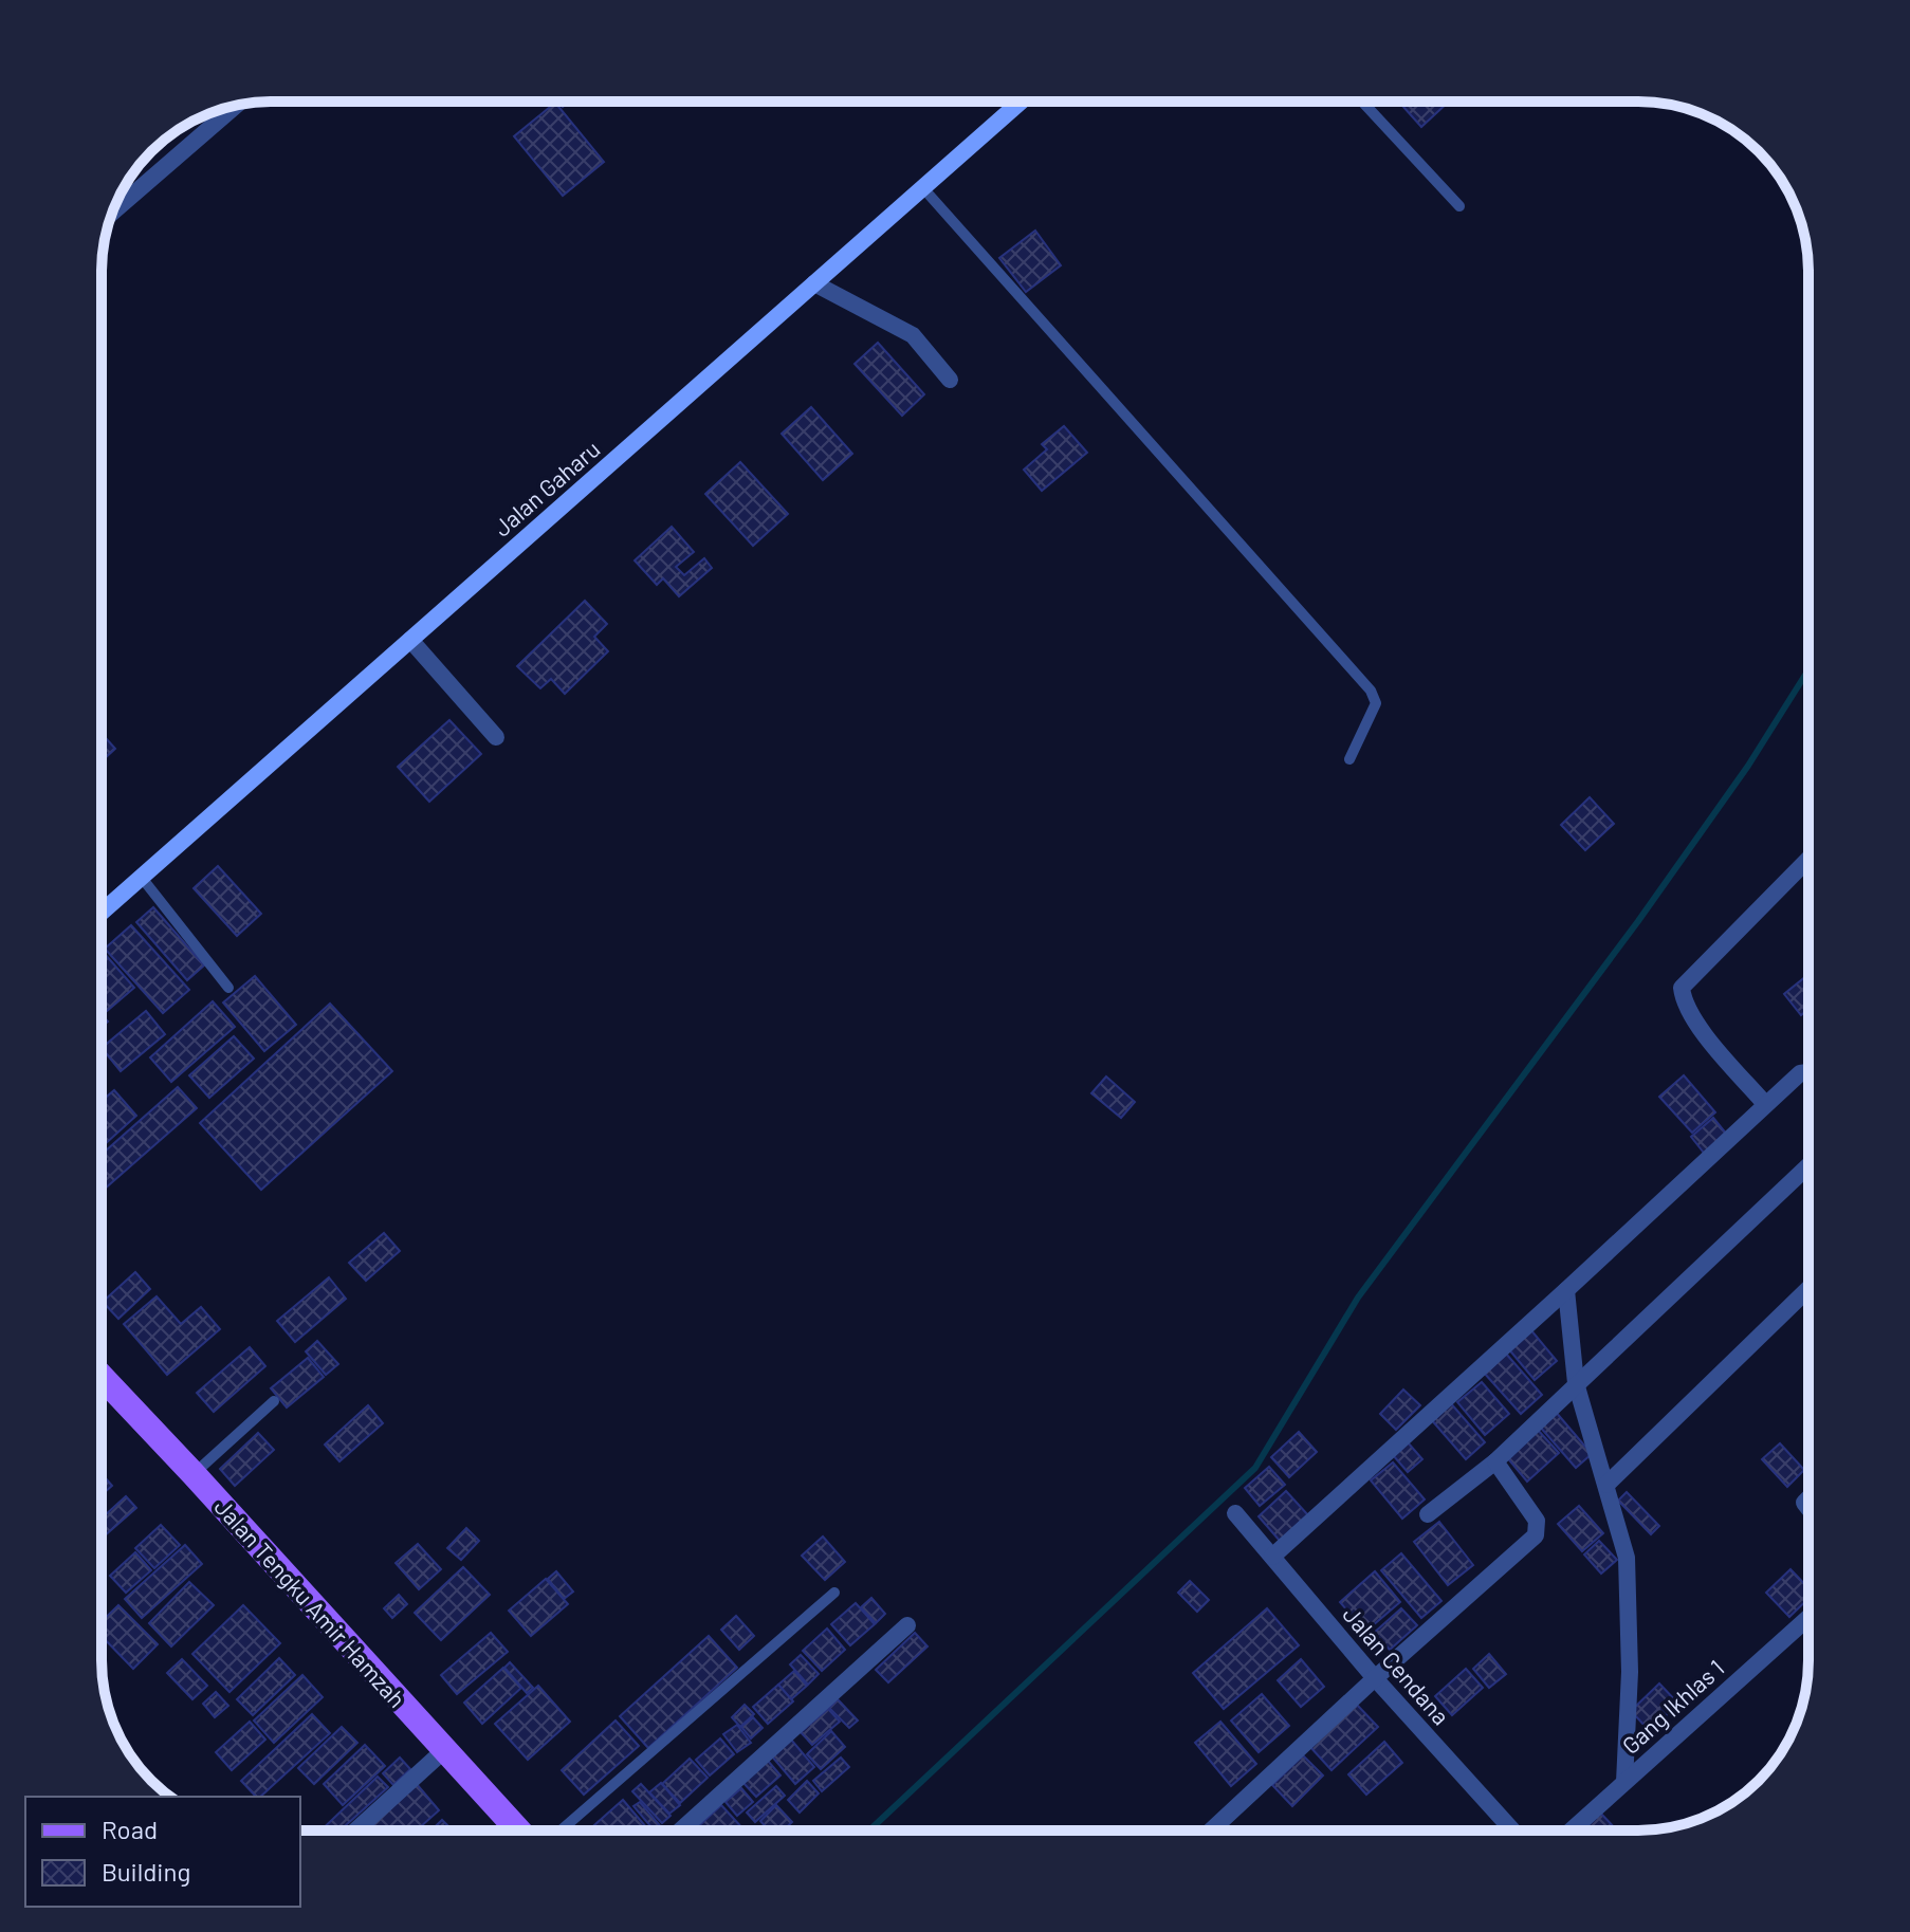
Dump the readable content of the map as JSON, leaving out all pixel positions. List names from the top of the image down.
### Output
{
  "streets": {
    "main road": ["Jalan Tengku Amir Hamzah"],
    "street": ["Jalan Gaharu", "Jalan Cendana", "Gang Ikhlas 1"]
  },
  "legend": ["Road", "Building"]
}
